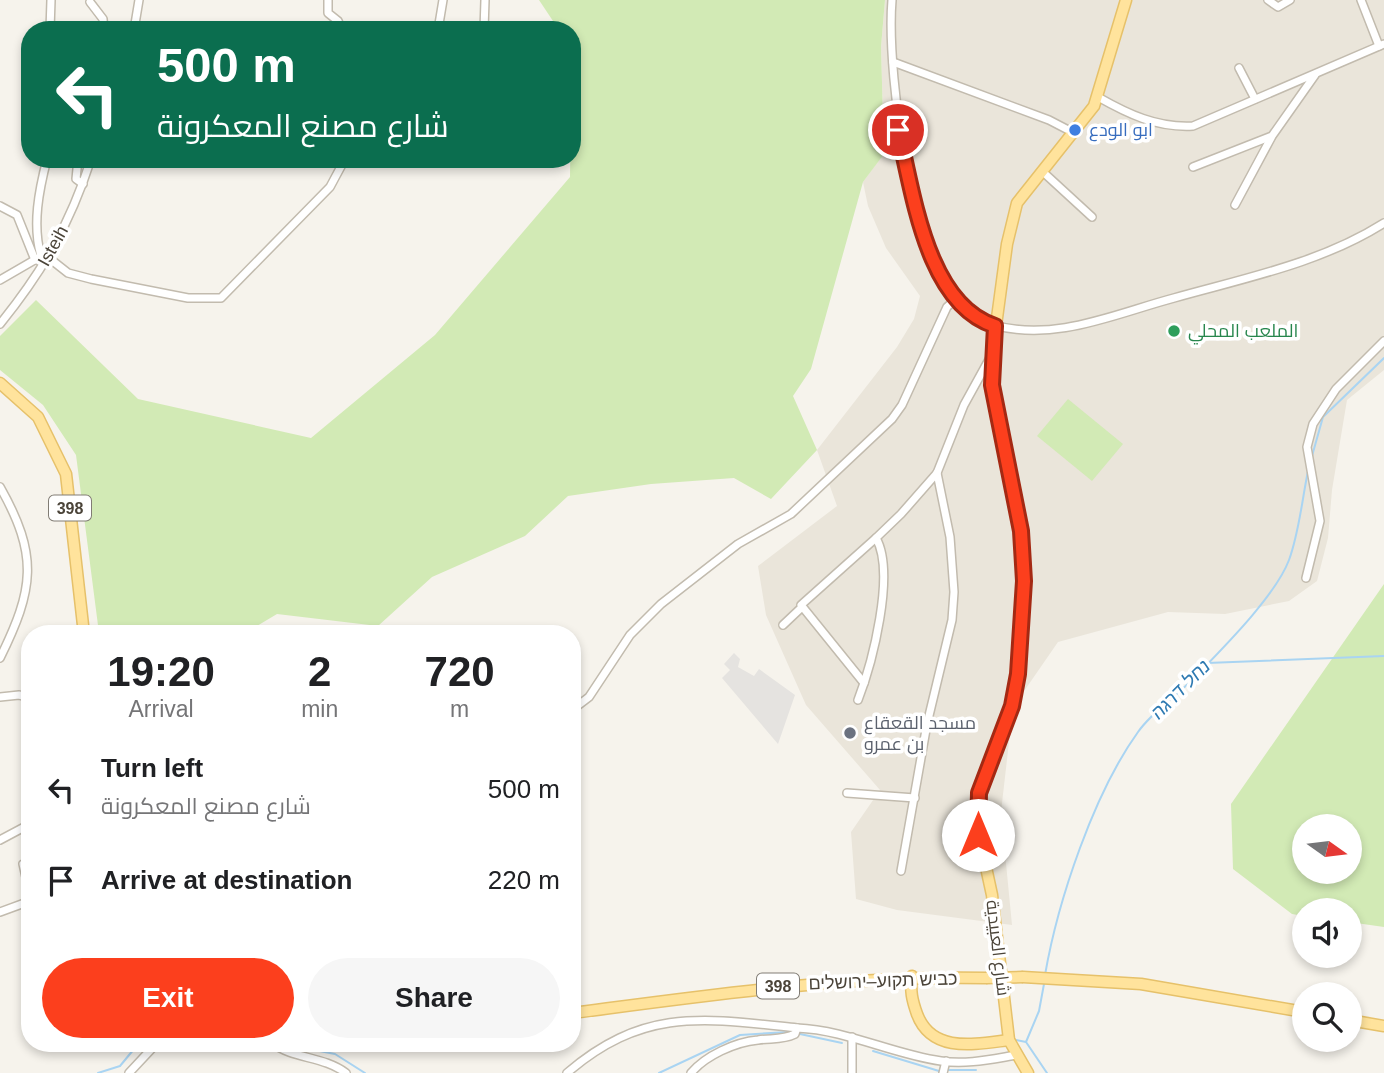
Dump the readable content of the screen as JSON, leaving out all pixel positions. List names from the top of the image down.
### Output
{
  "streets": {
    "main road": ["398", "شارع العبيدية", "כביש תקוע–ירושלים"],
    "street": ["Isteih"]
  },
  "water": ["נחל דרגה"],
  "places": ["ابو الودع", "الملعب المحلي", "مسجد القعقاع بن عمرو"],
  "north": "right",
  "page": {
    "turn": ["500 m", "شارع مصنع المعكرونة"],
    "eta": [
      "19:20",
      "Arrival",
      "2",
      "min",
      "720",
      "m"
    ],
    "list": [
      {
        "name": "Turn left",
        "note": "شارع مصنع المعكرونة",
        "value": "500 m"
      },
      {
        "name": "Arrive at destination",
        "value": "220 m"
      }
    ],
    "buttons": ["Exit", "Share"]
  }
}
